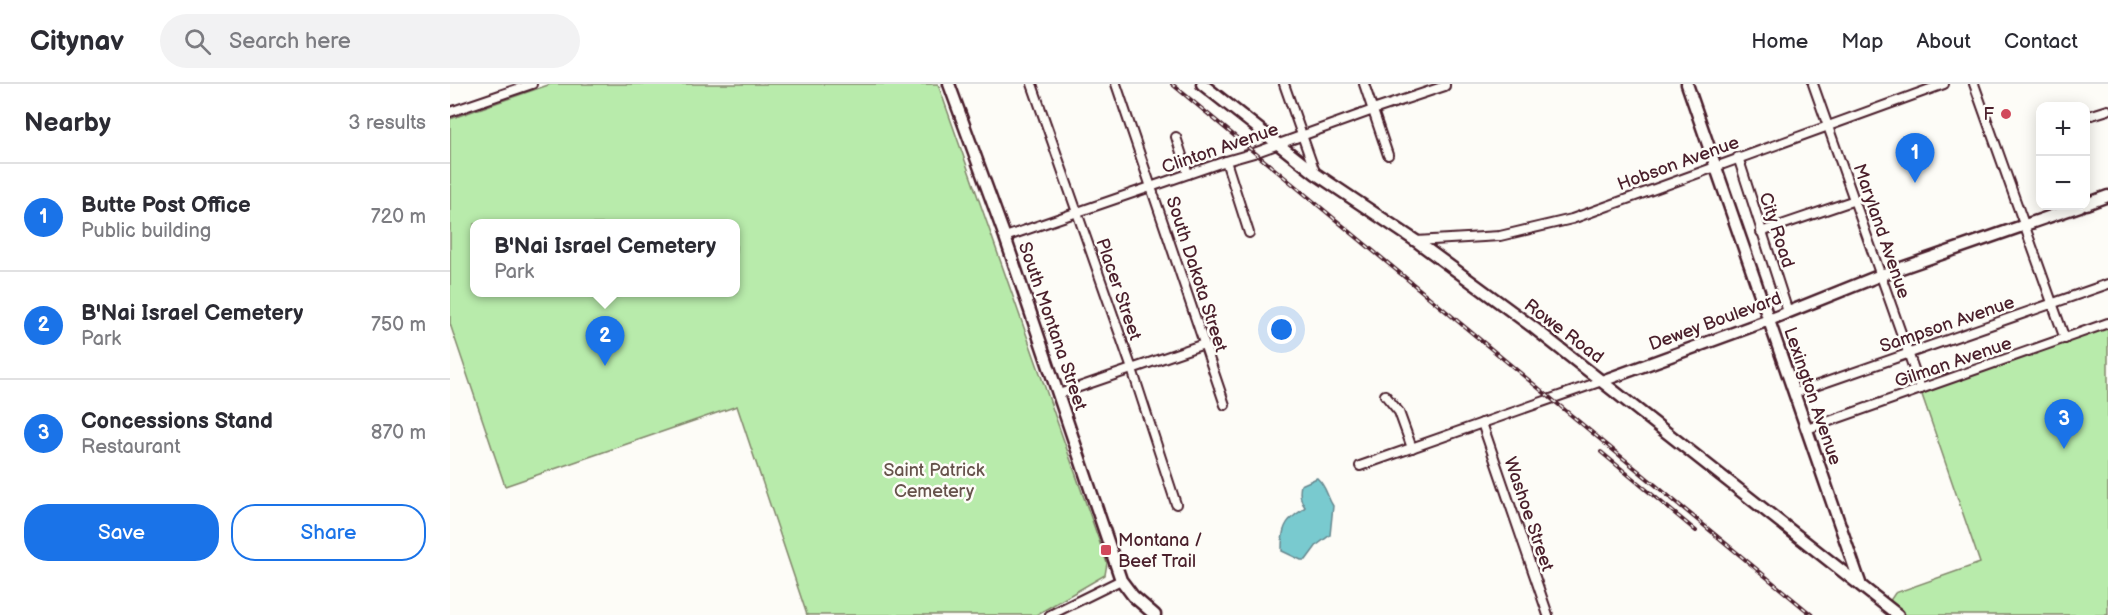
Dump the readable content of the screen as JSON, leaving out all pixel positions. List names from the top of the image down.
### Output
{
  "streets": {
    "street": [
      "Clinton Avenue",
      "Hobson Avenue",
      "City Road",
      "Maryland Avenue",
      "South Dakota Street",
      "Placer Street",
      "Dewey Boulevard",
      "Sampson Avenue",
      "South Montana Street",
      "Rowe Road",
      "Gilman Avenue",
      "Lexington Avenue",
      "Washoe Street"
    ]
  },
  "crossings": [
    ["Clinton Avenue", "South Dakota Street"],
    ["Clinton Avenue", "Placer Street"],
    ["Clinton Avenue", "South Montana Street"],
    ["Clinton Avenue", "Rowe Road"],
    ["Hobson Avenue", "City Road"],
    ["Hobson Avenue", "Maryland Avenue"],
    ["Hobson Avenue", "Rowe Road"],
    ["Hobson Avenue", "Lexington Avenue"],
    ["City Road", "Dewey Boulevard"],
    ["Maryland Avenue", "Dewey Boulevard"],
    ["Maryland Avenue", "Sampson Avenue"],
    ["Maryland Avenue", "Gilman Avenue"],
    ["Dewey Boulevard", "Rowe Road"],
    ["Dewey Boulevard", "Lexington Avenue"],
    ["Dewey Boulevard", "Washoe Street"],
    ["Sampson Avenue", "Lexington Avenue"],
    ["Rowe Road", "Lexington Avenue"],
    ["Gilman Avenue", "Lexington Avenue"]
  ],
  "parks": ["Saint Patrick Cemetery"],
  "places": {
    "other": ["F"],
    "transit": ["Montana / Beef Trail"]
  },
  "page": {
    "header": "Citynav",
    "search": "Search here",
    "nav": [
      "Home",
      "Map",
      "About",
      "Contact"
    ],
    "heading": ["Nearby", "3 results"],
    "map_buttons": ["+", "−"],
    "pins": ["1", "2", "3"],
    "list": [
      {
        "mark": "1",
        "name": "Butte Post Office",
        "note": "Public building",
        "value": "720 m"
      },
      {
        "mark": "2",
        "name": "B'Nai Israel Cemetery",
        "note": "Park",
        "value": "750 m"
      },
      {
        "mark": "3",
        "name": "Concessions Stand",
        "note": "Restaurant",
        "value": "870 m"
      }
    ],
    "popup": ["B'Nai Israel Cemetery", "Park"],
    "buttons": ["Save", "Share"]
  }
}
